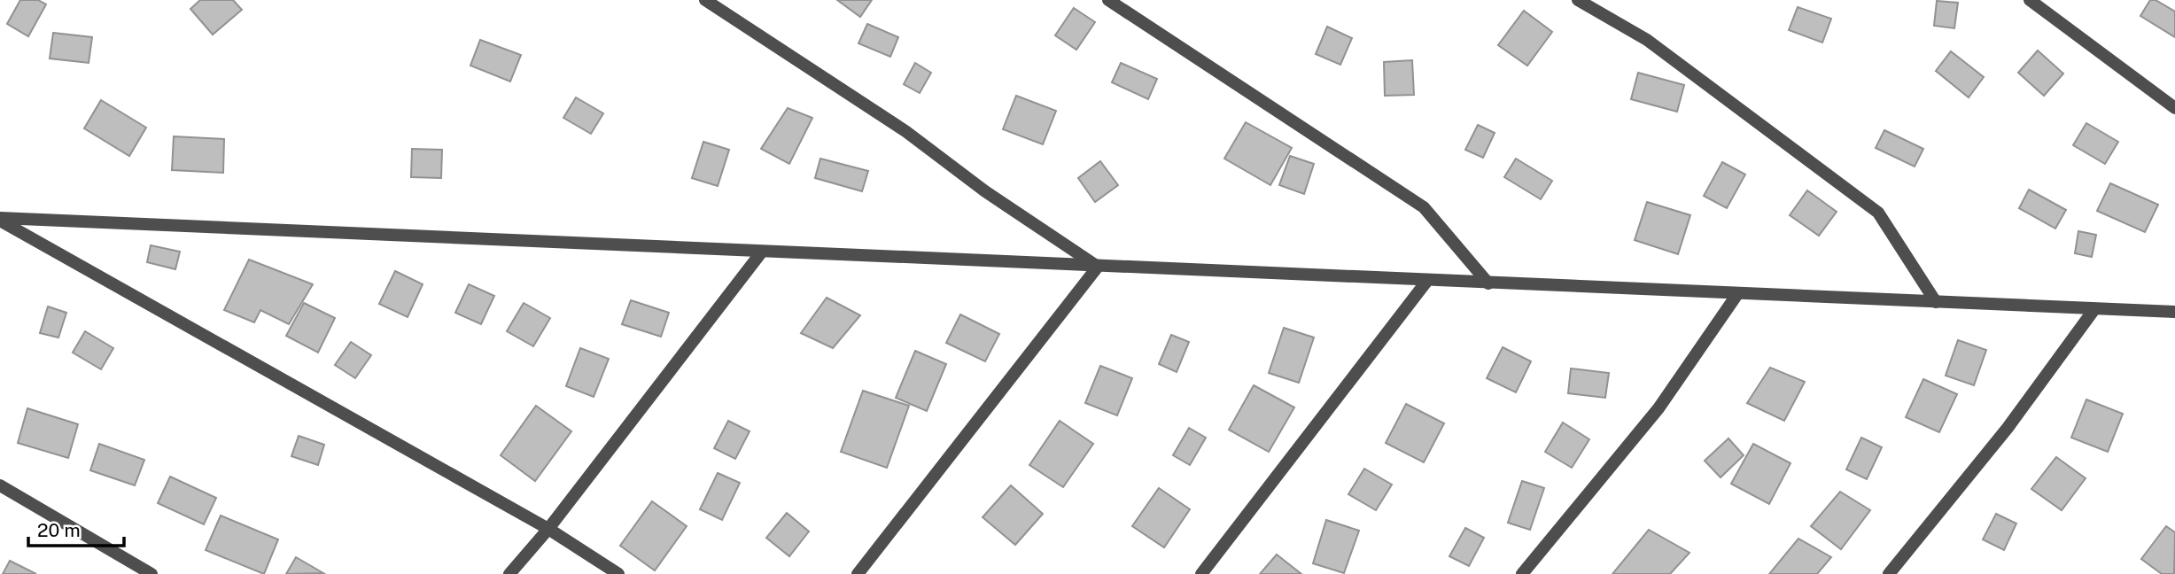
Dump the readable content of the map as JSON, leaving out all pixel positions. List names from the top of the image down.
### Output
{
  "scale_bar": "20 m"
}
